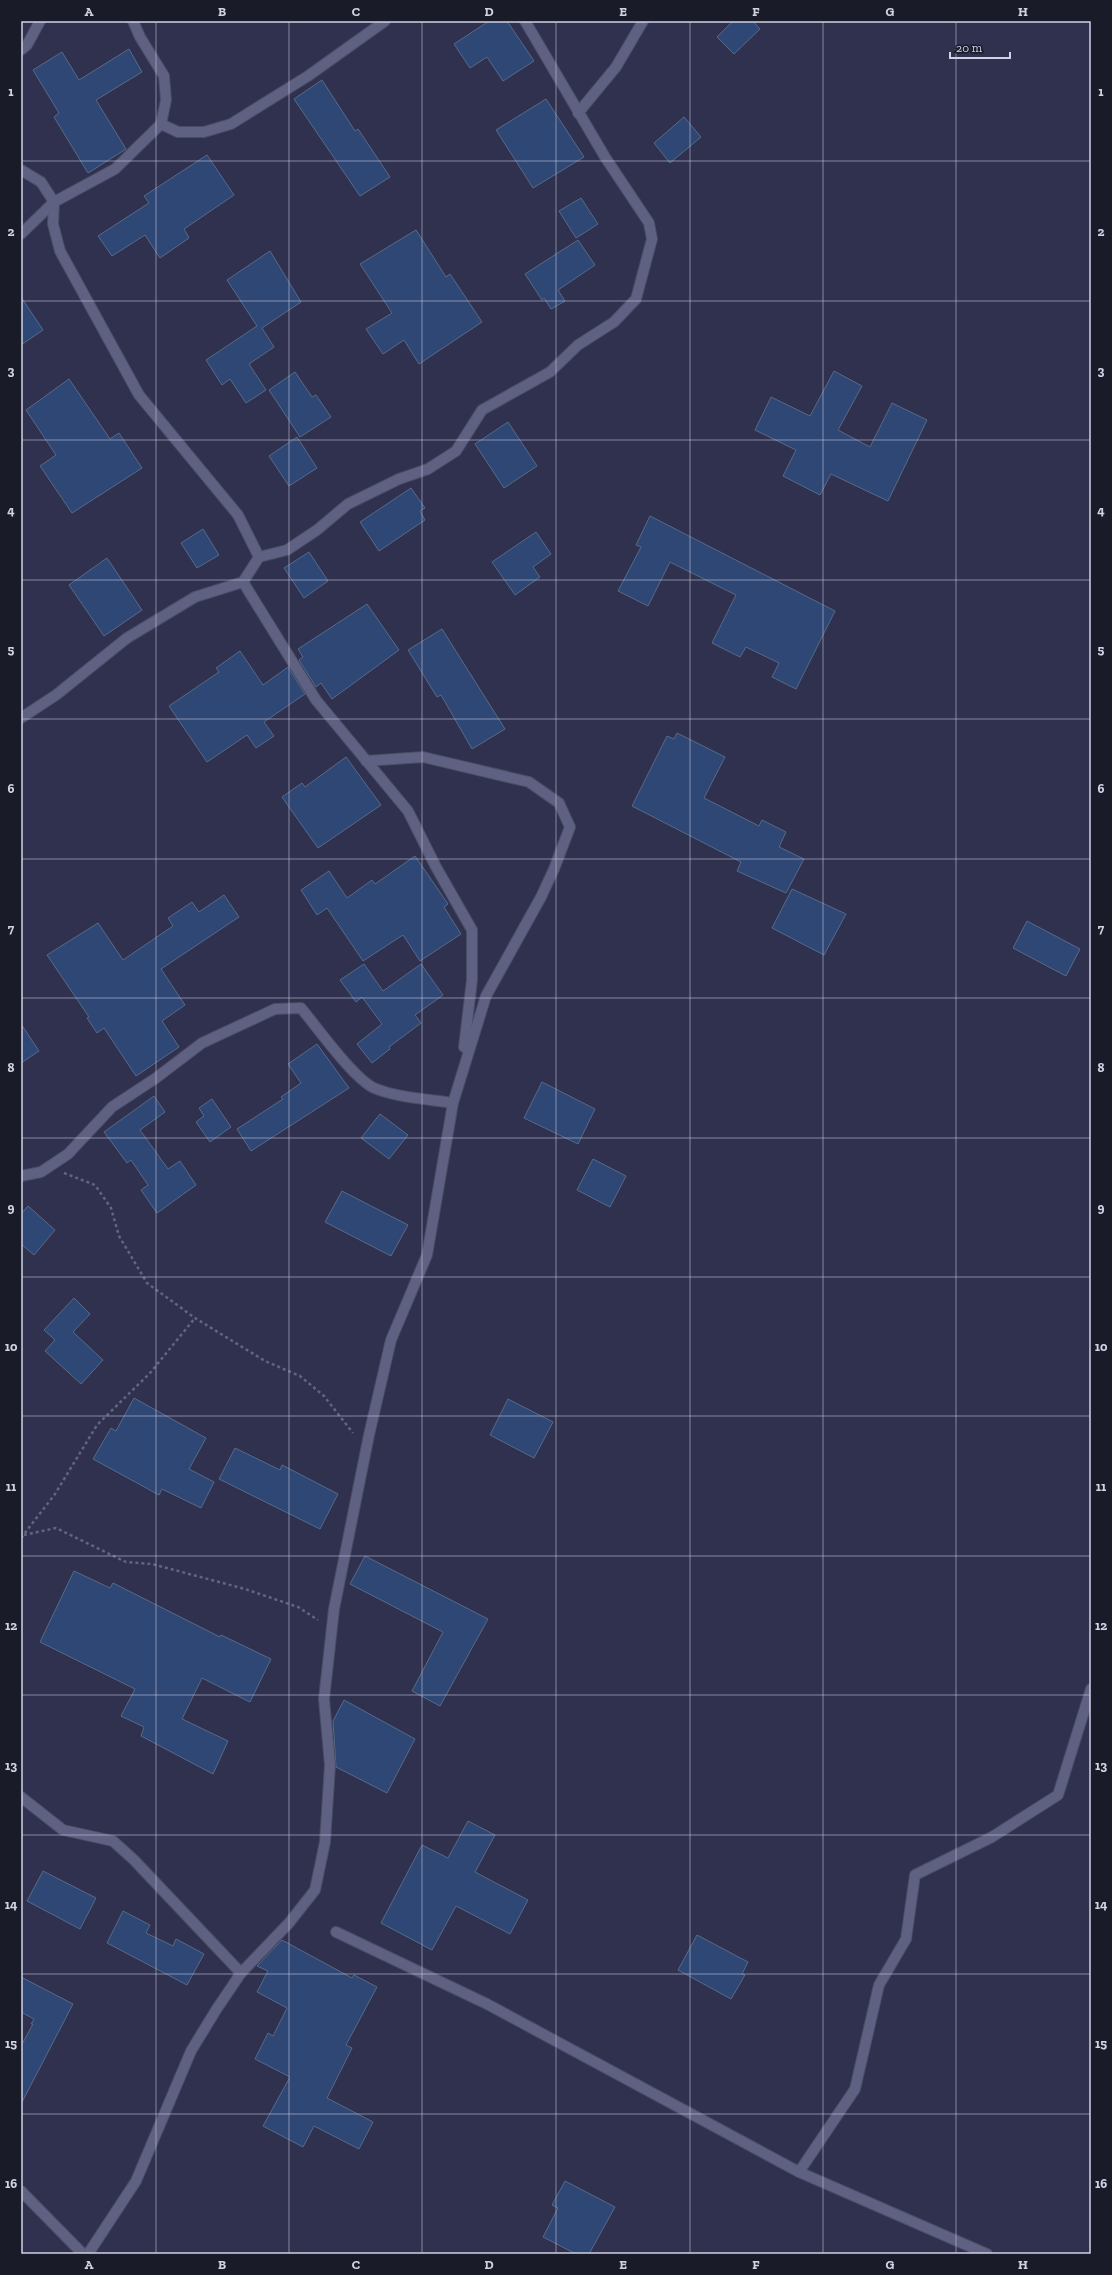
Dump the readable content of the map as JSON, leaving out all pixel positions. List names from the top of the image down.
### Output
{
  "scale_bar": "20 m",
  "grid": {
    "columns": [
      "A",
      "B",
      "C",
      "D",
      "E",
      "F",
      "G",
      "H"
    ],
    "rows": [
      "1",
      "2",
      "3",
      "4",
      "5",
      "6",
      "7",
      "8",
      "9",
      "10",
      "11",
      "12",
      "13",
      "14",
      "15",
      "16"
    ]
  }
}
